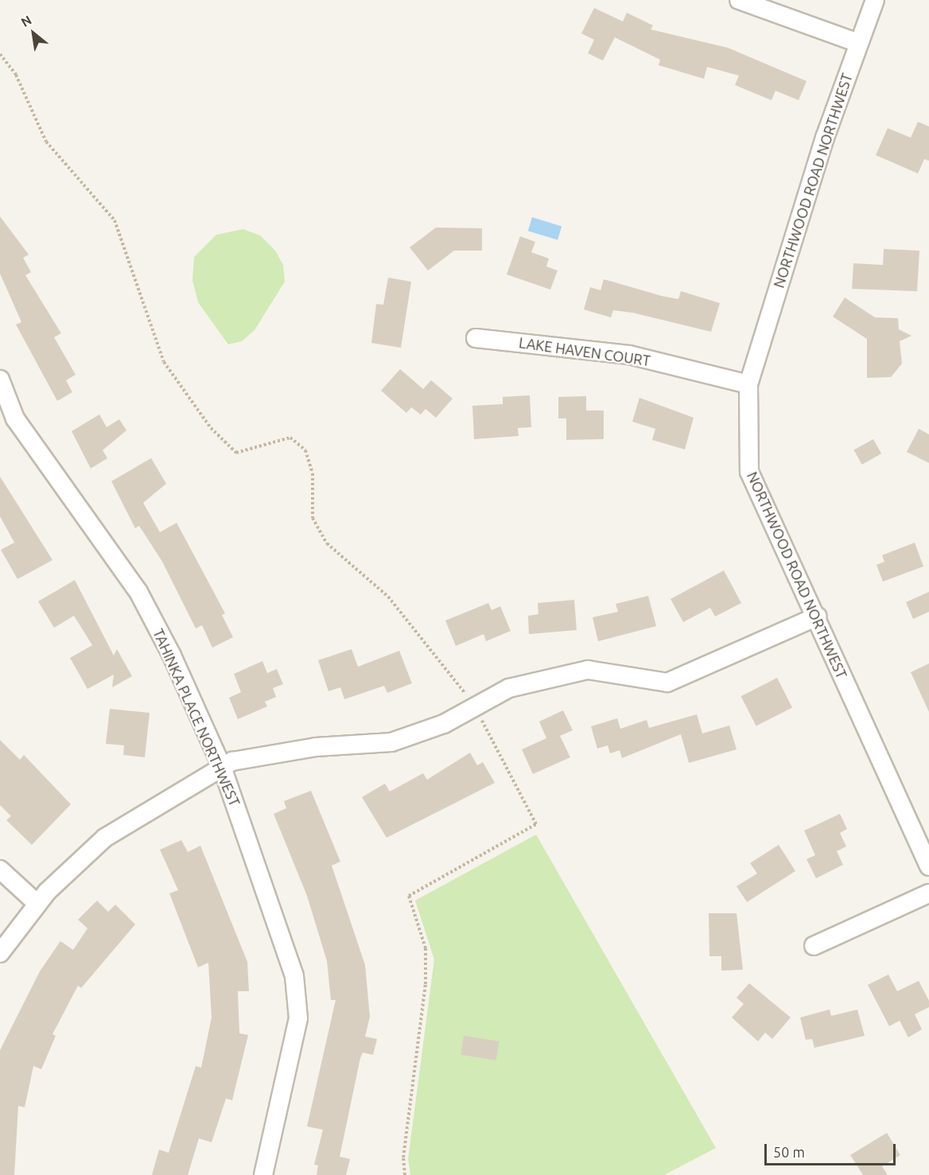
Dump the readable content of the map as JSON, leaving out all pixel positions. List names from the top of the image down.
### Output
{
  "streets": {
    "street": ["NORTHWOOD ROAD NORTHWEST", "LAKE HAVEN COURT", "TAHINKA PLACE NORTHWEST"]
  },
  "crossings": [
    ["NORTHWOOD ROAD NORTHWEST", "LAKE HAVEN COURT"]
  ],
  "scale_bar": "50 m",
  "north": "top left"
}
